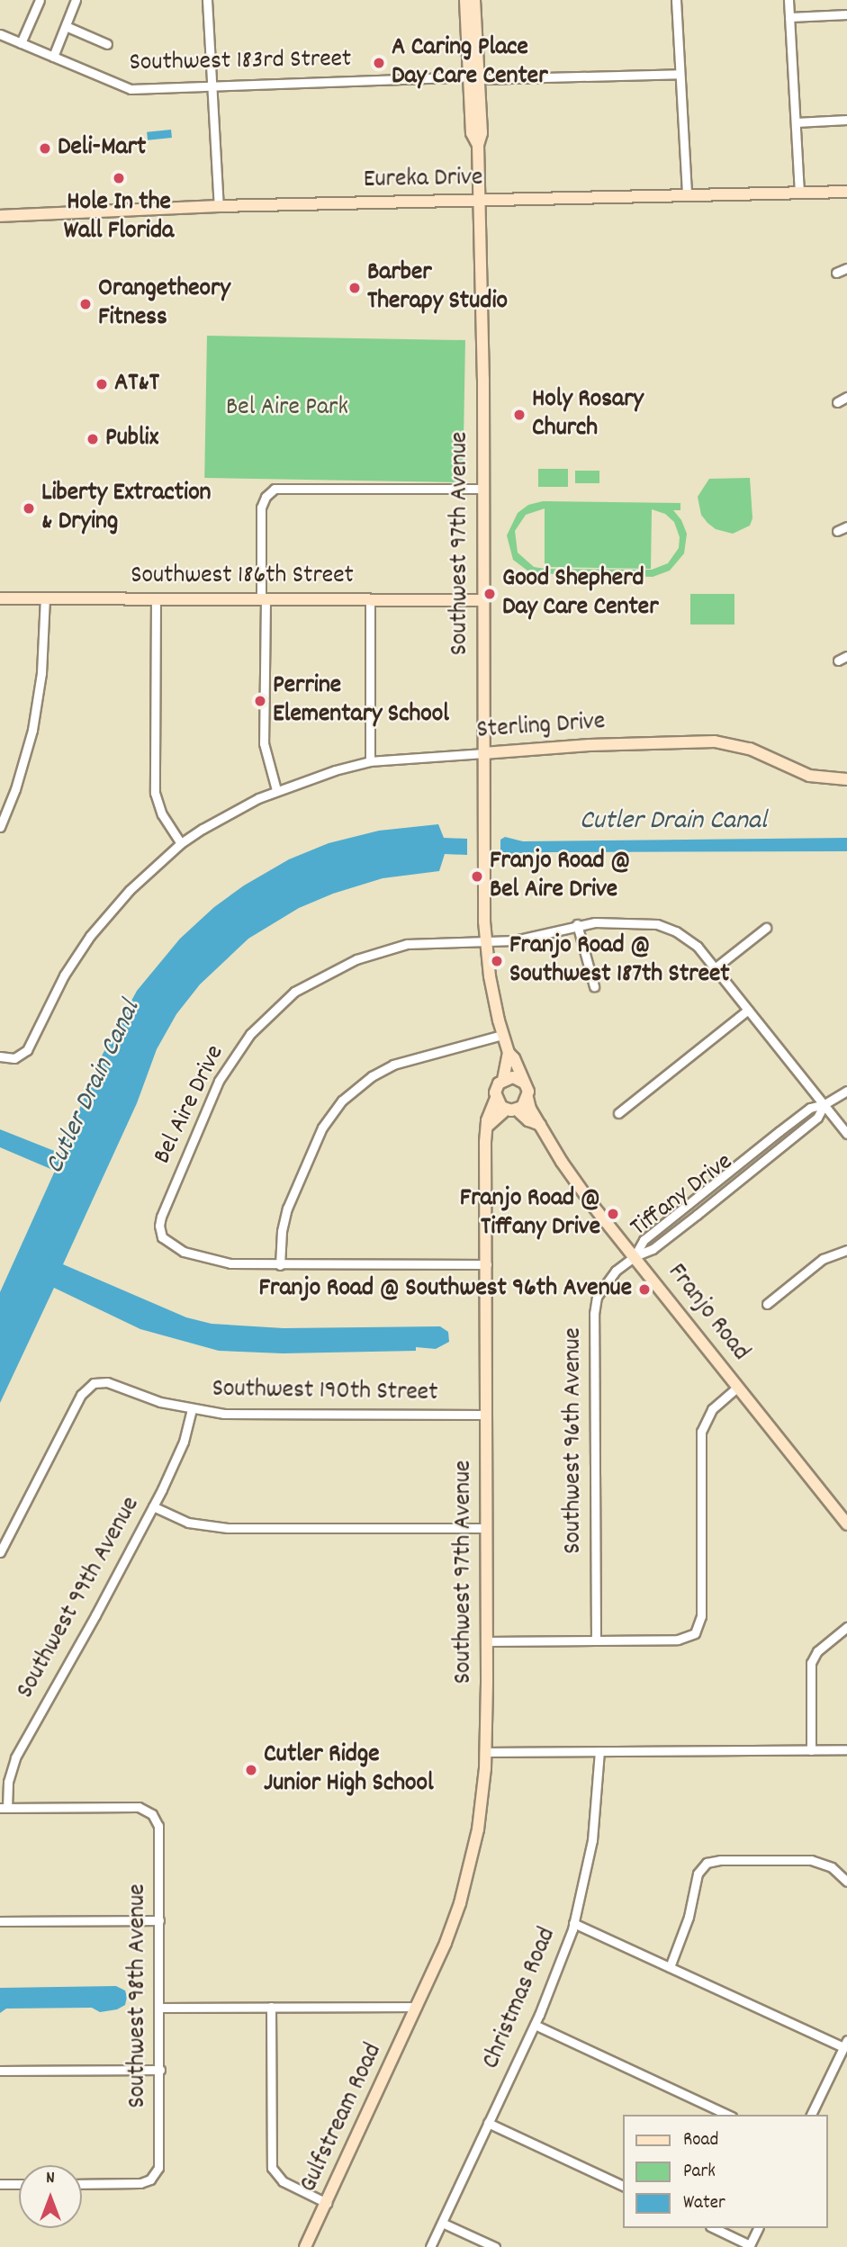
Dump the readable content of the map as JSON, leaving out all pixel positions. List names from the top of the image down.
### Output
{
  "streets": {
    "street": [
      "Southwest 183rd Street",
      "Eureka Drive",
      "Southwest 97th Avenue",
      "Southwest 186th Street",
      "Sterling Drive",
      "Bel Aire Drive",
      "Tiffany Drive",
      "Franjo Road",
      "Southwest 190th Street",
      "Southwest 96th Avenue",
      "Southwest 99th Avenue",
      "Southwest 98th Avenue",
      "Christmas Road",
      "Gulfstream Road"
    ]
  },
  "crossings": [
    ["Southwest 183rd Street", "Southwest 97th Avenue"],
    ["Eureka Drive", "Southwest 97th Avenue"],
    ["Southwest 97th Avenue", "Southwest 186th Street"],
    ["Southwest 97th Avenue", "Sterling Drive"],
    ["Southwest 97th Avenue", "Bel Aire Drive"],
    ["Southwest 97th Avenue", "Franjo Road"],
    ["Southwest 97th Avenue", "Southwest 190th Street"],
    ["Southwest 97th Avenue", "Gulfstream Road"],
    ["Bel Aire Drive", "Tiffany Drive"],
    ["Tiffany Drive", "Franjo Road"],
    ["Tiffany Drive", "Southwest 96th Avenue"],
    ["Franjo Road", "Southwest 96th Avenue"],
    ["Southwest 190th Street", "Southwest 99th Avenue"],
    ["Southwest 99th Avenue", "Southwest 98th Avenue"]
  ],
  "water": ["Cutler Drain Canal"],
  "parks": ["Bel Aire Park"],
  "places": [
    "A Caring Place Day Care Center",
    "Deli-Mart",
    "Hole In the Wall Florida",
    "Barber Therapy Studio",
    "Orangetheory Fitness",
    "AT&T",
    "Holy Rosary Church",
    "Publix",
    "Liberty Extraction & Drying",
    "Good Shepherd Day Care Center",
    "Perrine Elementary School",
    "Franjo Road @ Bel Aire Drive",
    "Franjo Road @ Southwest 187th Street",
    "Franjo Road @ Tiffany Drive",
    "Franjo Road @ Southwest 96th Avenue",
    "Cutler Ridge Junior High School"
  ],
  "legend": ["Road", "Park", "Water"],
  "north": "top"
}
